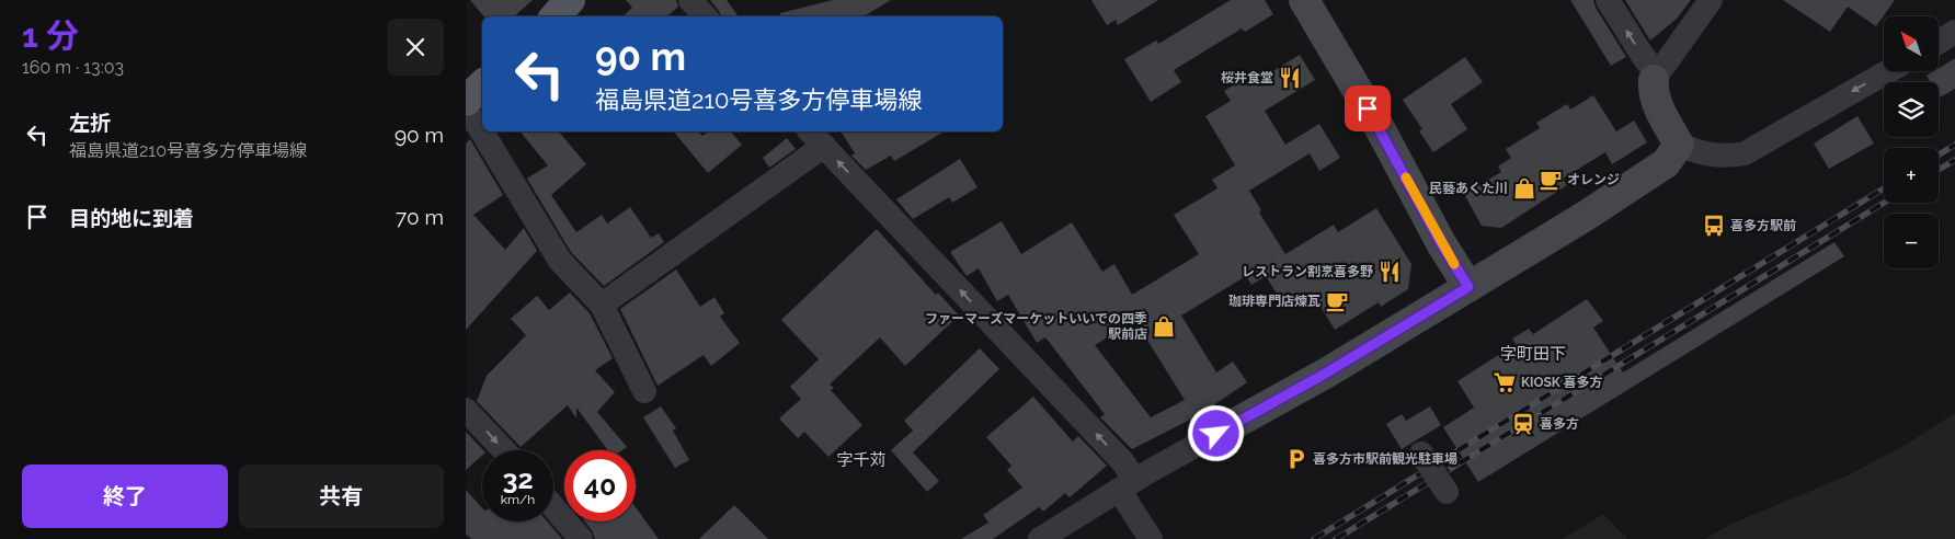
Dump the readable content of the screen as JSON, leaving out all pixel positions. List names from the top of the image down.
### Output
{
  "districts": ["字町田下", "字千苅"],
  "places": {
    "restaurant": ["桜井食堂", "レストラン割烹喜多野"],
    "cafe": ["オレンジ", "珈琲専門店煉瓦"],
    "shop": ["民藝あくた川", "ファーマーズマーケットいいでの四季 駅前店"],
    "bus stop": ["喜多方駅前"],
    "supermarket": ["KIOSK 喜多方"],
    "station": ["喜多方"],
    "parking": ["喜多方市駅前観光駐車場"]
  },
  "north": "top left",
  "page": {
    "heading": ["1 分", "160 m · 13:03"],
    "map_buttons": ["+", "−"],
    "turn": ["90 m", "福島県道210号喜多方停車場線"],
    "list": [
      {
        "name": "左折",
        "note": "福島県道210号喜多方停車場線",
        "value": "90 m"
      },
      {
        "name": "目的地に到着",
        "value": "70 m"
      }
    ],
    "speed": "32 km/h",
    "limit": "40",
    "buttons": ["終了", "共有"]
  }
}
